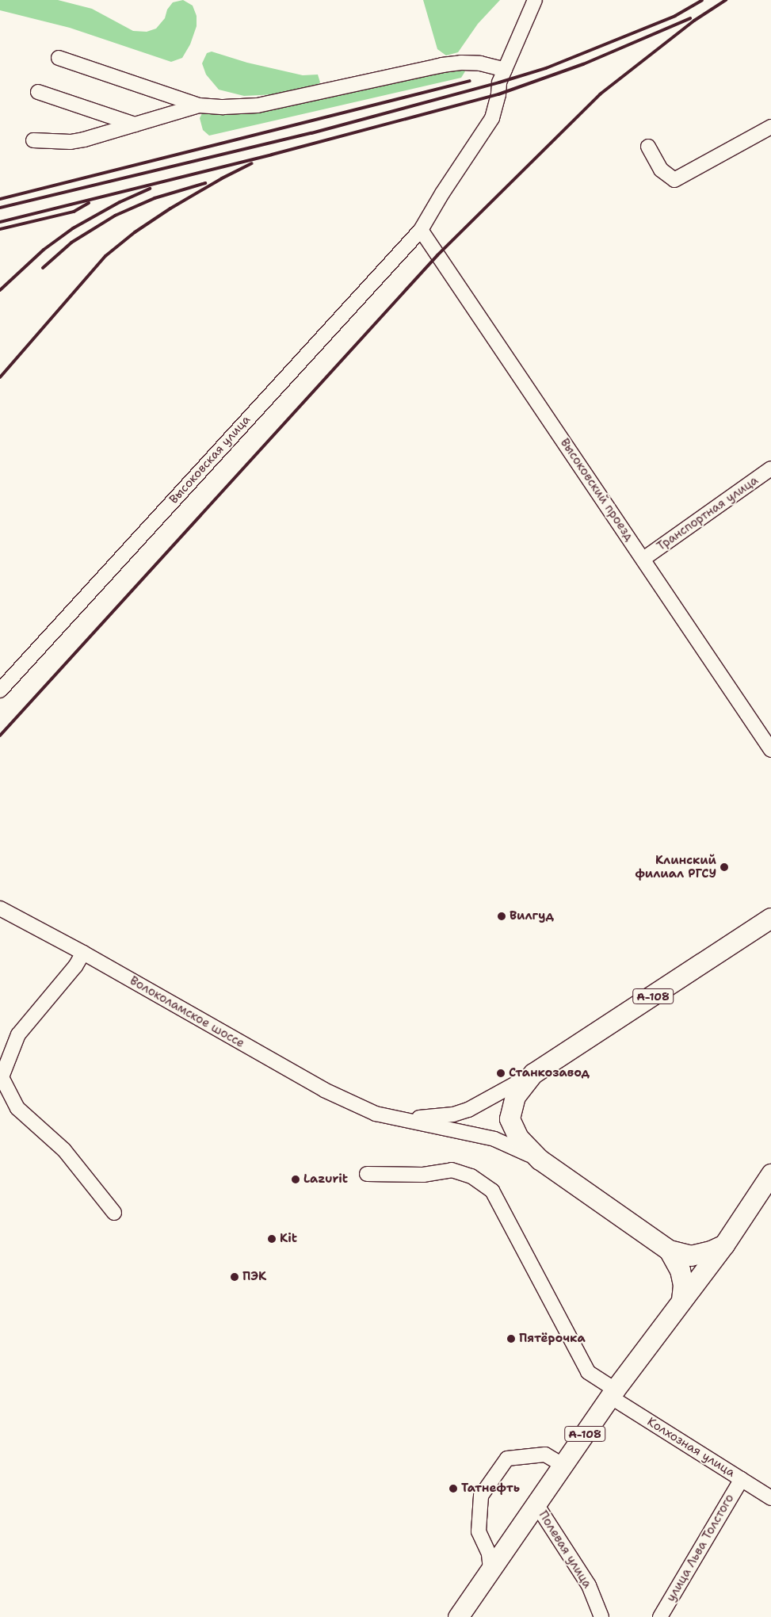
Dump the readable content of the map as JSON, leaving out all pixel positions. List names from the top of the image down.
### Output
{
  "streets": {
    "highway": ["А-108"],
    "street": [
      "Высоковская улица",
      "Высоковский проезд",
      "Транспортная улица",
      "Волоколамское шоссе",
      "Колхозная улица",
      "улица Льва Толстого",
      "Полевая улица"
    ]
  },
  "crossings": [
    ["Высоковская улица", "Высоковский проезд"],
    ["Высоковский проезд", "Транспортная улица"],
    ["А-108", "Волоколамское шоссе"],
    ["А-108", "Колхозная улица"],
    ["А-108", "Полевая улица"],
    ["Колхозная улица", "улица Льва Толстого"]
  ],
  "places": [
    "Клинский филиал РГСУ",
    "Вилгуд",
    "Станкозавод",
    "Lazurit",
    "Kit",
    "ПЭК",
    "Пятёрочка",
    "Татнефть"
  ]
}
